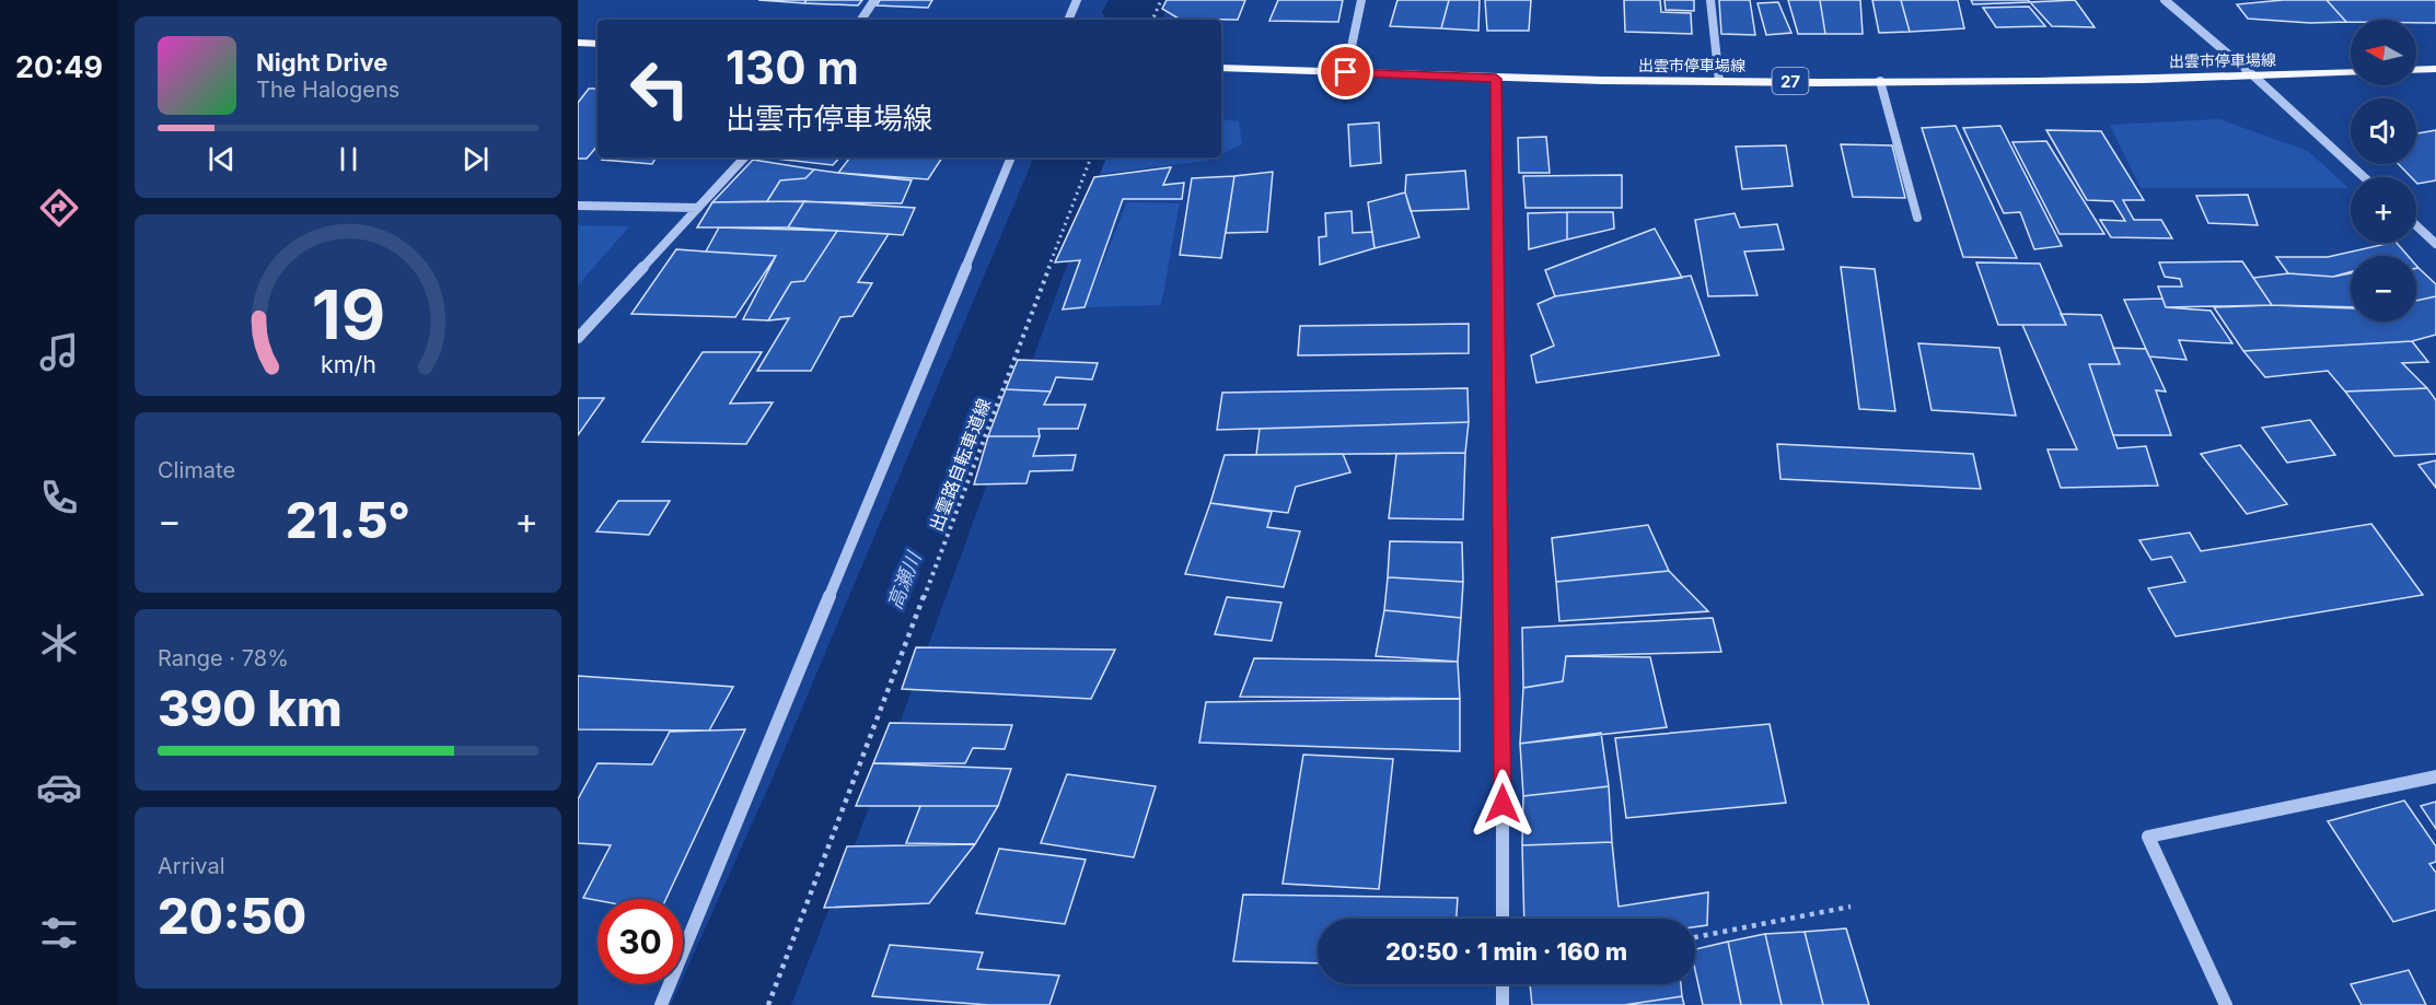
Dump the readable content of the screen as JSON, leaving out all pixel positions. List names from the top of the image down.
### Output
{
  "streets": {
    "main road": ["出雲市停車場線", "27"],
    "path": ["出雲路自転車道線"]
  },
  "water": ["高瀬川"],
  "north": "left",
  "page": {
    "tabs": "20:49",
    "map_buttons": ["+", "−"],
    "turn": ["130 m", "出雲市停車場線"],
    "song": ["Night Drive", "The Halogens"],
    "tile": [
      "Climate",
      ["Range · 78%", "390 km"],
      ["Arrival", "20:50"]
    ],
    "heat": ["−", "21.5°", "+"],
    "limit": "30",
    "trip": "20:50 · 1 min · 160 m",
    "gauge": ["19", "km/h"]
  }
}
